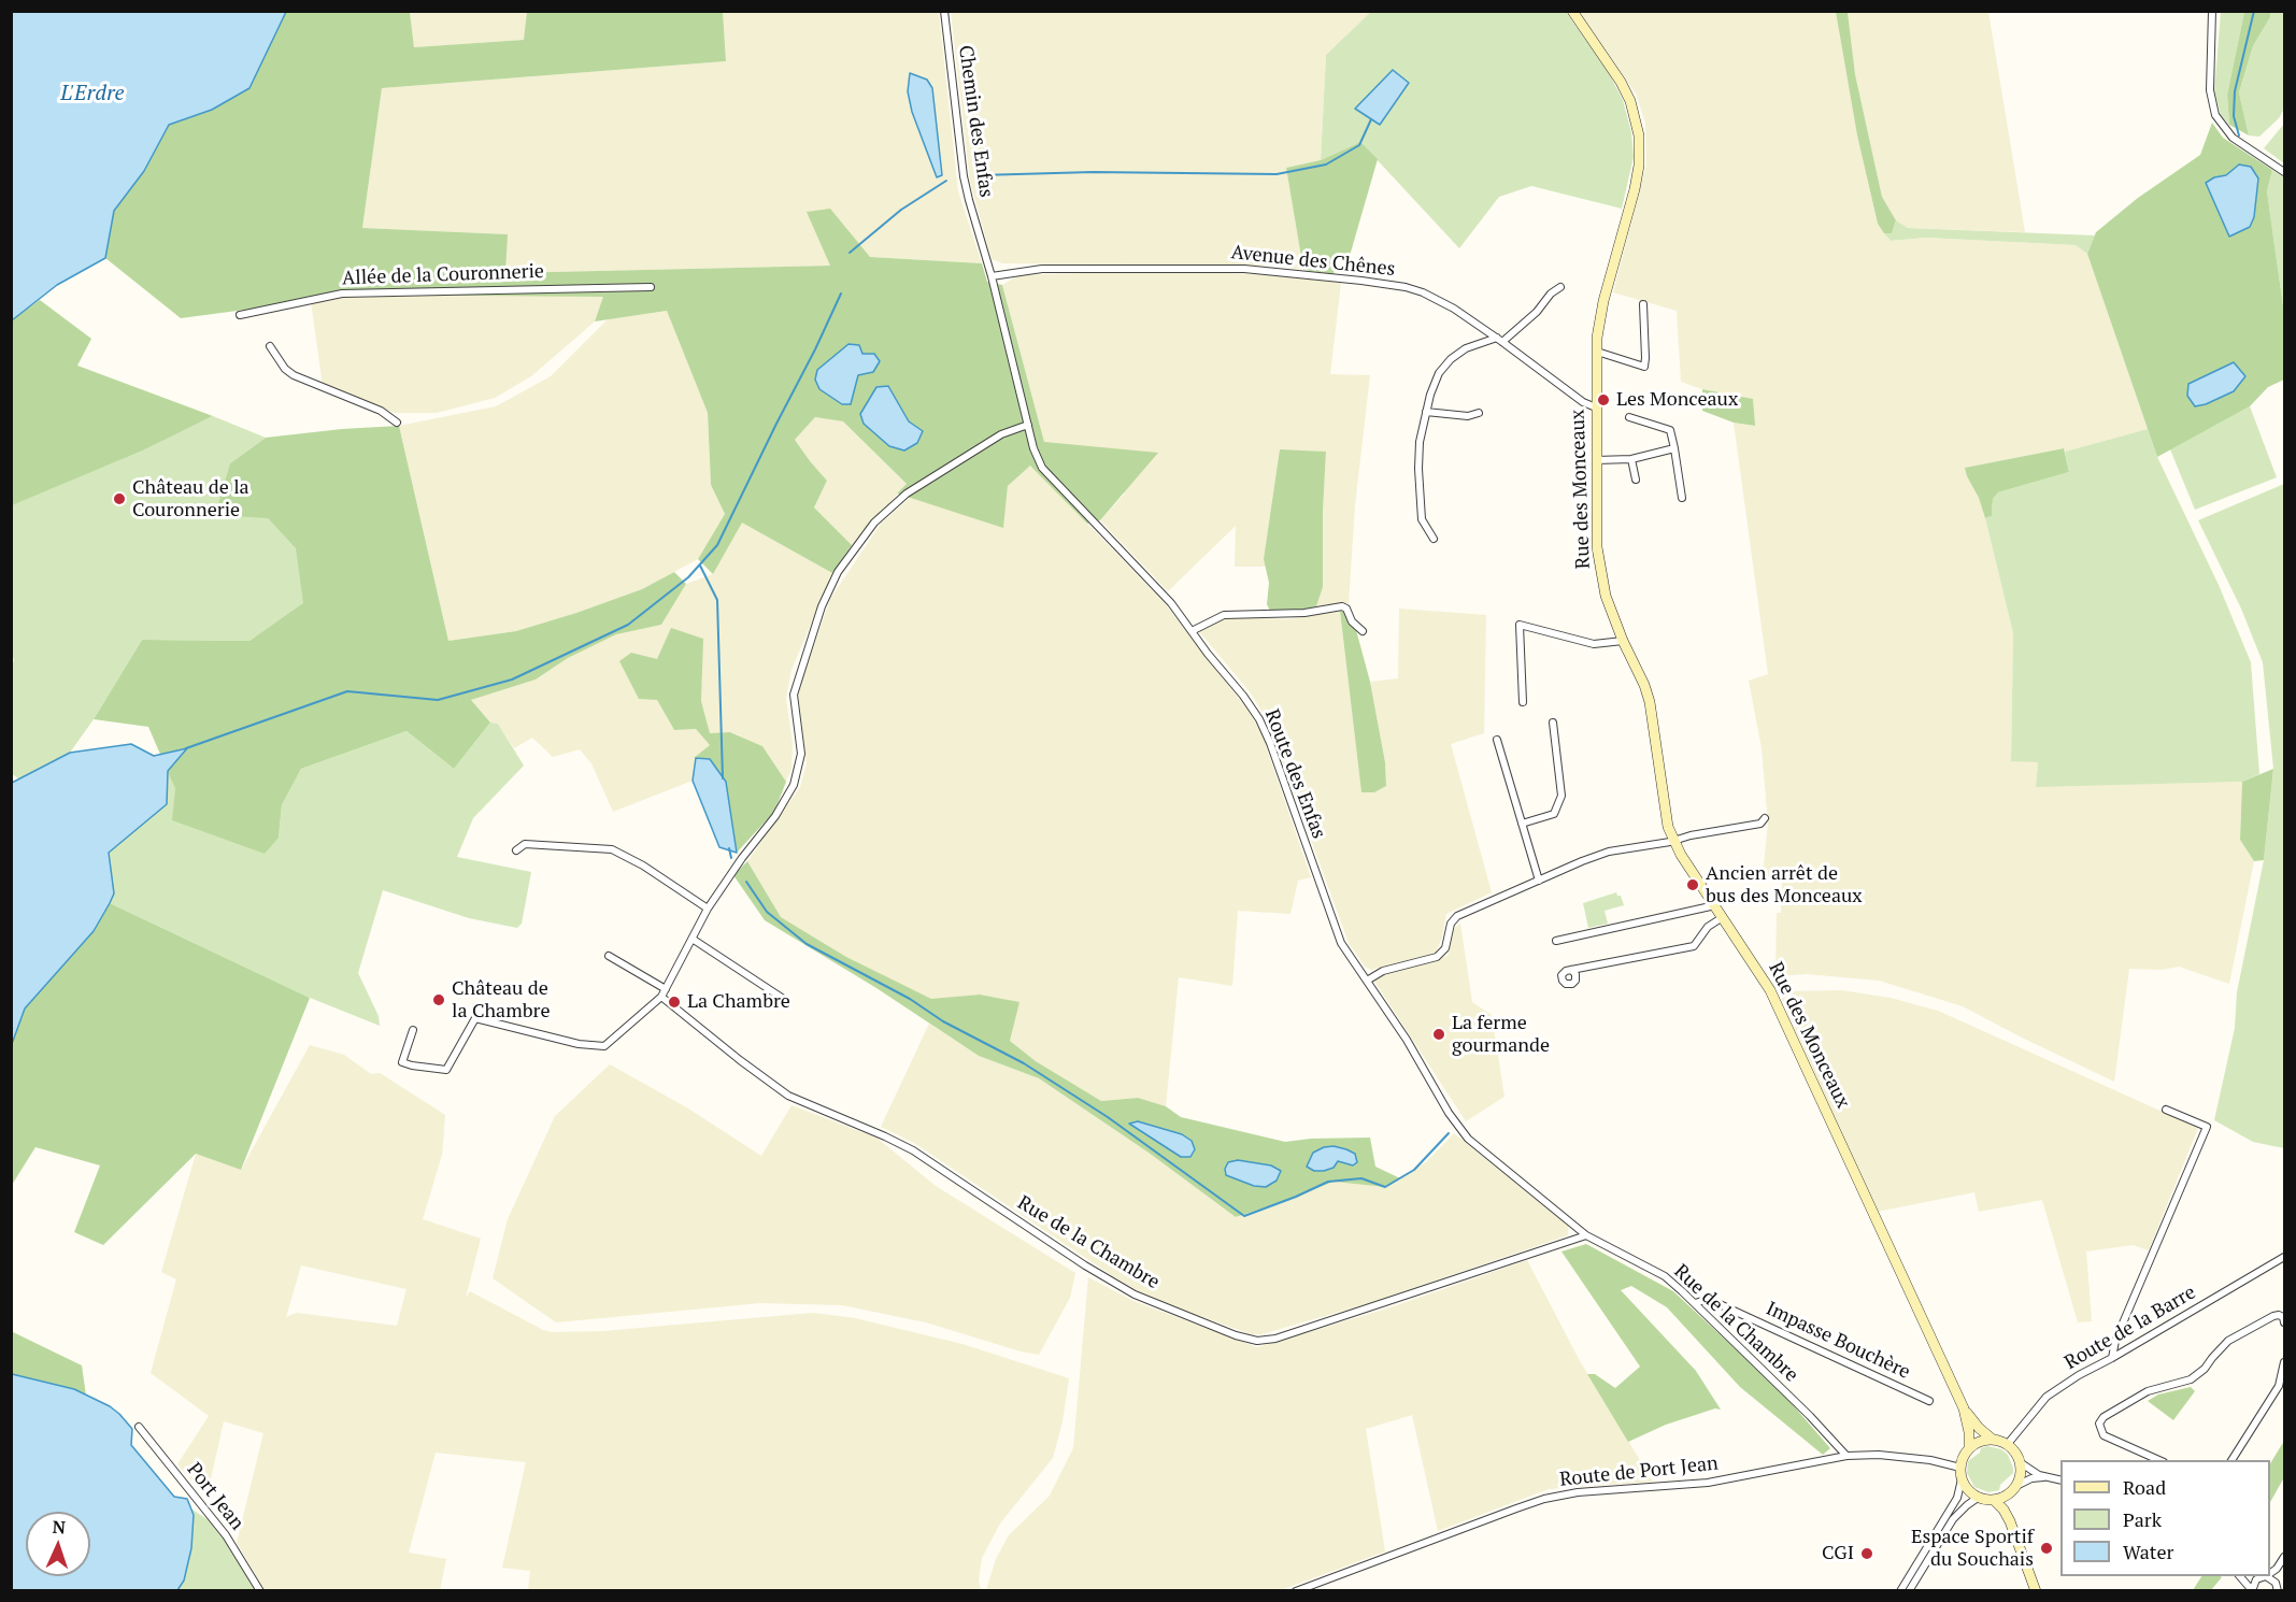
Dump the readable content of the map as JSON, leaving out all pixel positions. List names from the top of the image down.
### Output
{
  "streets": {
    "main road": ["Rue des Monceaux"],
    "street": [
      "Chemin des Enfas",
      "Avenue des Chênes",
      "Allée de la Couronnerie",
      "Route des Enfas",
      "Rue de la Chambre",
      "Route de la Barre",
      "Impasse Bouchère",
      "Route de Port Jean",
      "Port Jean"
    ]
  },
  "crossings": [
    ["Chemin des Enfas", "Avenue des Chênes"],
    ["Chemin des Enfas", "Route des Enfas"],
    ["Avenue des Chênes", "Rue des Monceaux"],
    ["Avenue des Chênes", "Route des Enfas"],
    ["Rue des Monceaux", "Route de la Barre"],
    ["Rue des Monceaux", "Route de Port Jean"],
    ["Route des Enfas", "Rue de la Chambre"],
    ["Rue de la Chambre", "Impasse Bouchère"],
    ["Rue de la Chambre", "Route de Port Jean"],
    ["Route de la Barre", "Route de Port Jean"]
  ],
  "water": ["L'Erdre"],
  "places": [
    "Les Monceaux",
    "Château de la Couronnerie",
    "Ancien arrêt de bus des Monceaux",
    "Château de la Chambre",
    "La Chambre",
    "La ferme gourmande",
    "Espace Sportif du Souchais",
    "CGI"
  ],
  "legend": ["Road", "Park", "Water"],
  "north": "top"
}
